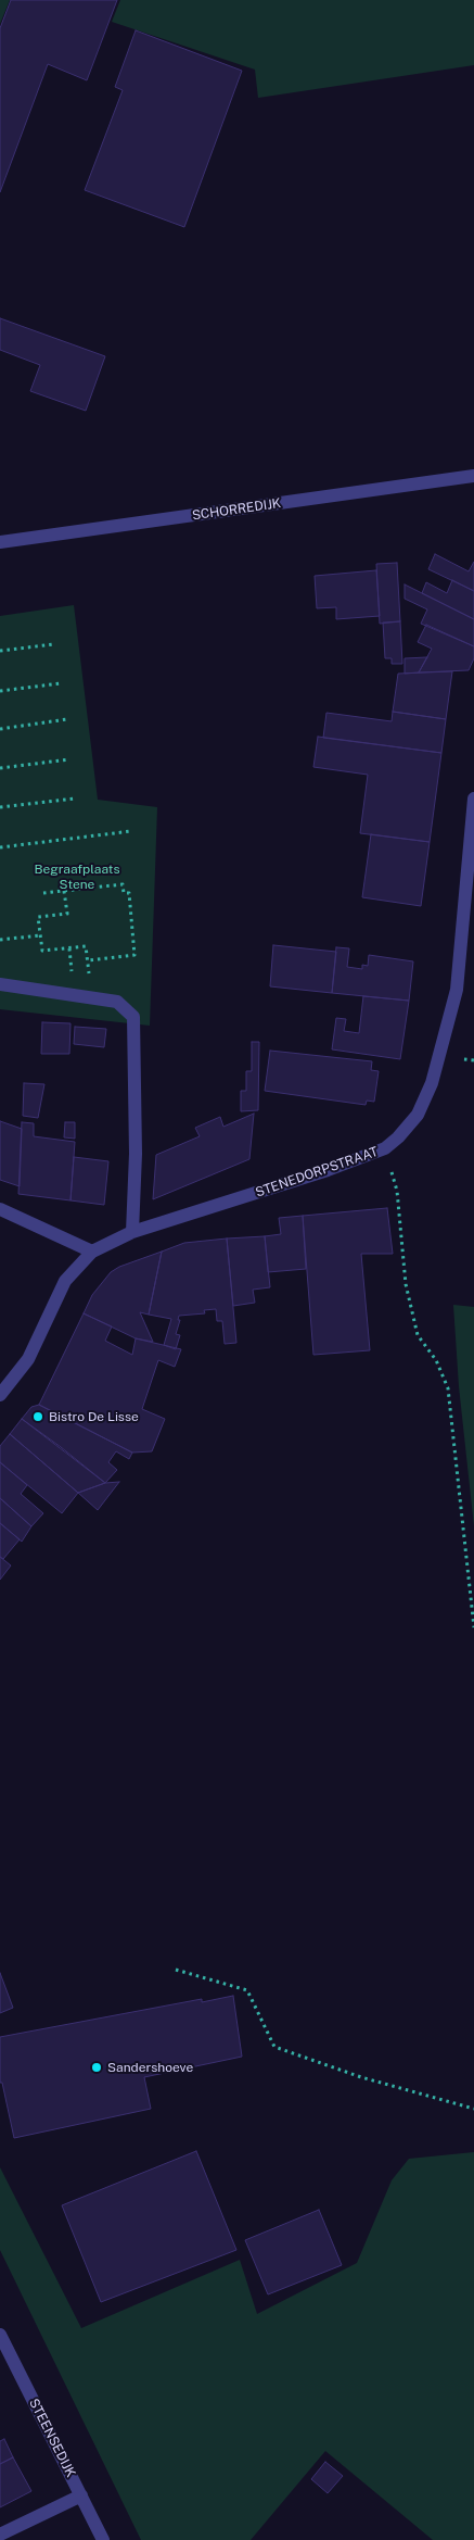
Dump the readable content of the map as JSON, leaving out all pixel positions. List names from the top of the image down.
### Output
{
  "streets": {
    "street": ["SCHORREDIJK", "STENEDORPSTRAAT", "STEENSEDIJK"]
  },
  "parks": ["Begraafplaats Stene"],
  "places": ["Bistro De Lisse", "Sandershoeve"]
}
